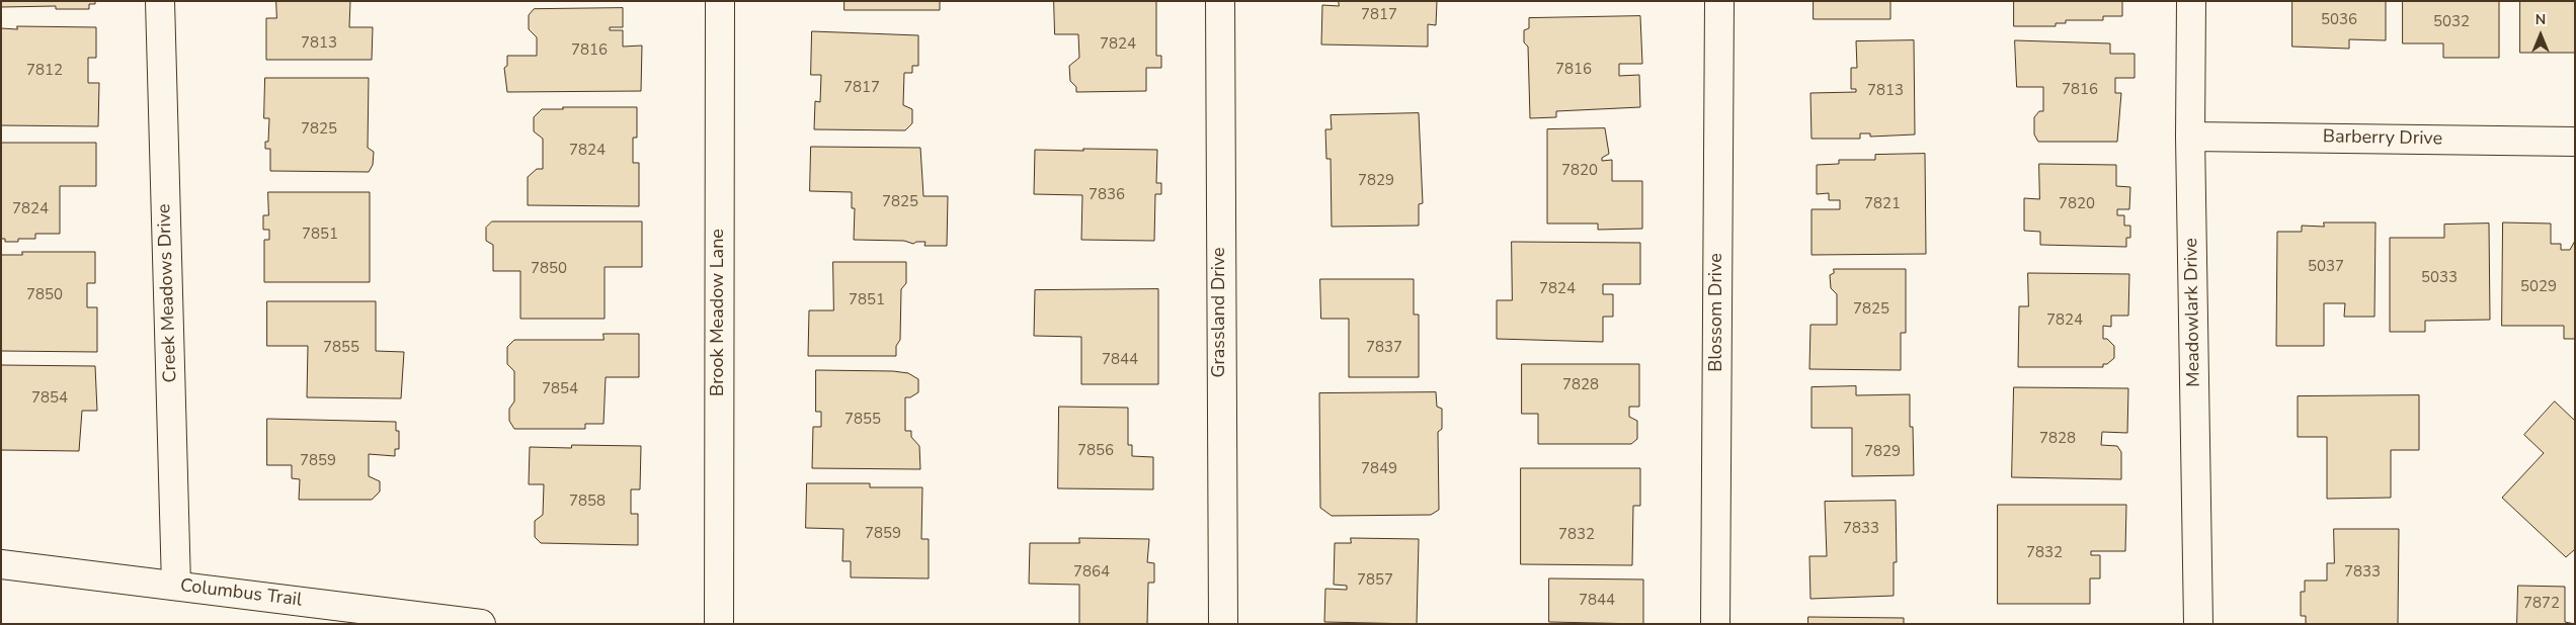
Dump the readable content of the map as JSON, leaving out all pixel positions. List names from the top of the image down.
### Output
{
  "streets": {
    "street": [
      "Barberry Drive",
      "Creek Meadows Drive",
      "Brook Meadow Lane",
      "Grassland Drive",
      "Blossom Drive",
      "Meadowlark Drive",
      "Columbus Trail"
    ]
  },
  "crossings": [
    ["Barberry Drive", "Meadowlark Drive"],
    ["Creek Meadows Drive", "Columbus Trail"]
  ],
  "house_numbers": [
    "7817",
    "5036",
    "5032",
    "7813",
    "7824",
    "7816",
    "7816",
    "7812",
    "7817",
    "7816",
    "7813",
    "7825",
    "7824",
    "7820",
    "7829",
    "7836",
    "7825",
    "7821",
    "7820",
    "7824",
    "7851",
    "5037",
    "7850",
    "5033",
    "5029",
    "7824",
    "7850",
    "7851",
    "7825",
    "7824",
    "7855",
    "7837",
    "7844",
    "7828",
    "7854",
    "7854",
    "7855",
    "7828",
    "7856",
    "7829",
    "7859",
    "7849",
    "7858",
    "7833",
    "7859",
    "7832",
    "7832",
    "7864",
    "7833",
    "7857",
    "7844",
    "7872"
  ],
  "north": "top"
}
